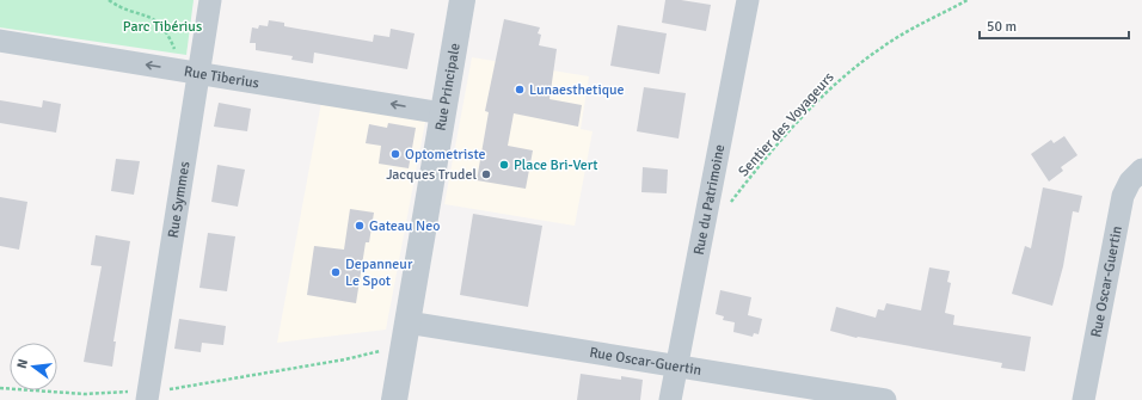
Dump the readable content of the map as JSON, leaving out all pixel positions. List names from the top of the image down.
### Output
{
  "streets": {
    "street": [
      "Rue Tiberius",
      "Rue Principale",
      "Rue Symmes",
      "Rue du Patrimoine",
      "Rue Oscar-Guertin"
    ],
    "path": ["Sentier des Voyageurs"]
  },
  "crossings": [
    ["Rue Tiberius", "Rue Principale"],
    ["Rue Tiberius", "Rue Symmes"],
    ["Rue Principale", "Rue Oscar-Guertin"],
    ["Rue du Patrimoine", "Rue Oscar-Guertin"]
  ],
  "one_way": ["Rue Tiberius"],
  "parks": ["Parc Tibérius"],
  "places": [
    "Lunaesthetique",
    "Optometriste",
    "Place Bri-Vert",
    "Jacques Trudel",
    "Gateau Neo",
    "Depanneur Le Spot"
  ],
  "scale_bar": "50 m",
  "north": "left"
}
